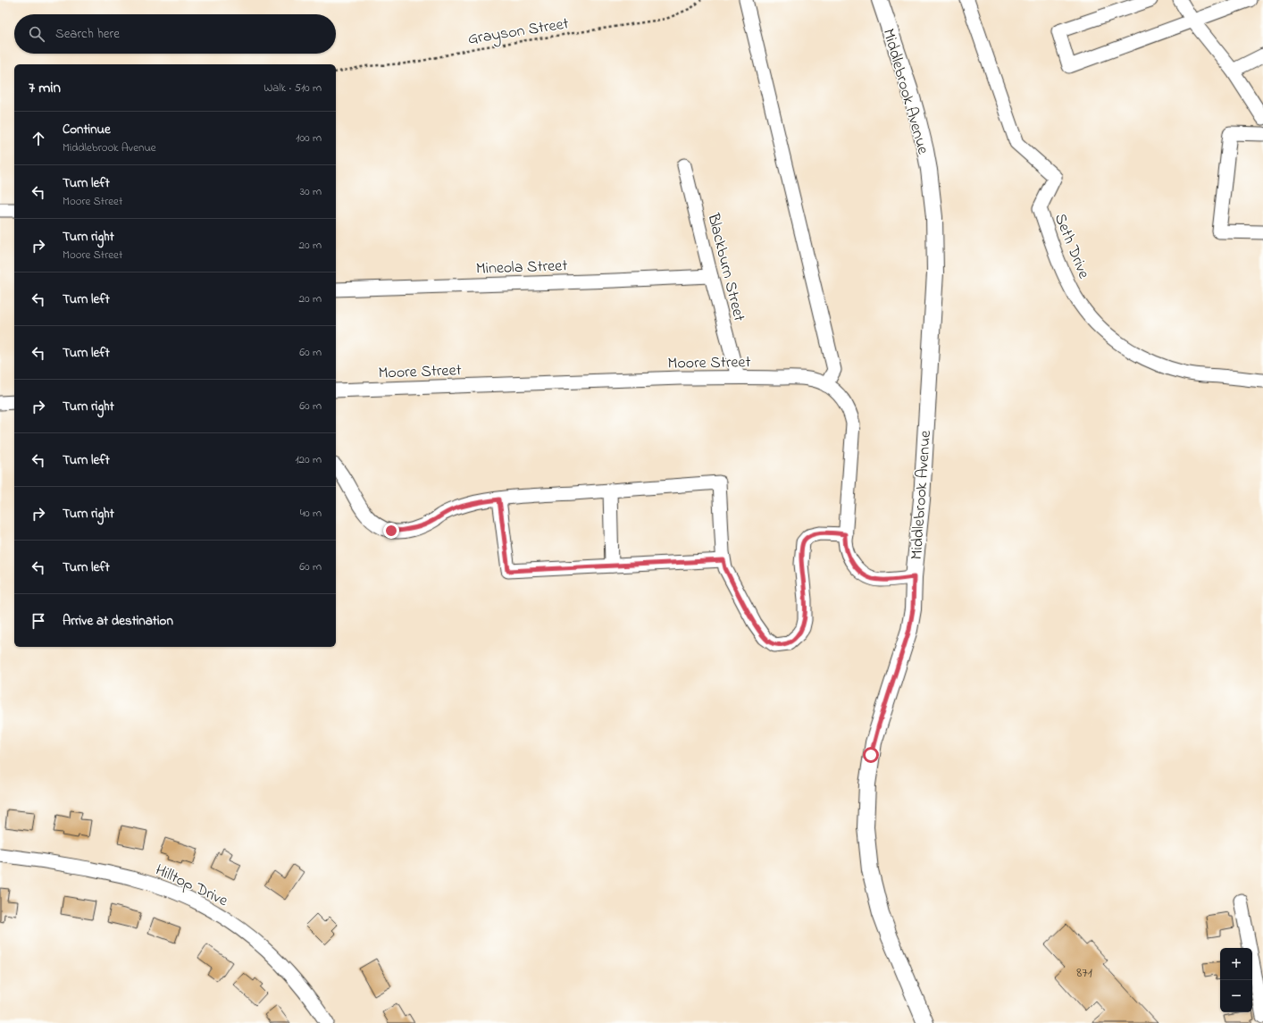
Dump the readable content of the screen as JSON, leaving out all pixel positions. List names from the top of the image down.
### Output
{
  "streets": {
    "main road": ["Middlebrook Avenue"],
    "street": [
      "Seth Drive",
      "Mineola Street",
      "Blackburn Street",
      "Moore Street",
      "Hilltop Drive"
    ],
    "path": ["Grayson Street"]
  },
  "crossings": [
    ["Middlebrook Avenue", "Moore Street"],
    ["Mineola Street", "Blackburn Street"],
    ["Blackburn Street", "Moore Street"]
  ],
  "house_numbers": ["871"],
  "page": {
    "search": "Search here",
    "heading": ["7 min", "Walk · 510 m"],
    "list": [
      ["Continue", "Middlebrook Avenue", "100 m"],
      ["Turn left", "Moore Street", "30 m"],
      ["Turn right", "Moore Street", "20 m"],
      ["Turn left", "20 m"],
      ["Turn left", "60 m"],
      ["Turn right", "60 m"],
      ["Turn left", "120 m"],
      ["Turn right", "40 m"],
      ["Turn left", "60 m"],
      "Arrive at destination"
    ],
    "map_buttons": ["+", "−"]
  }
}
